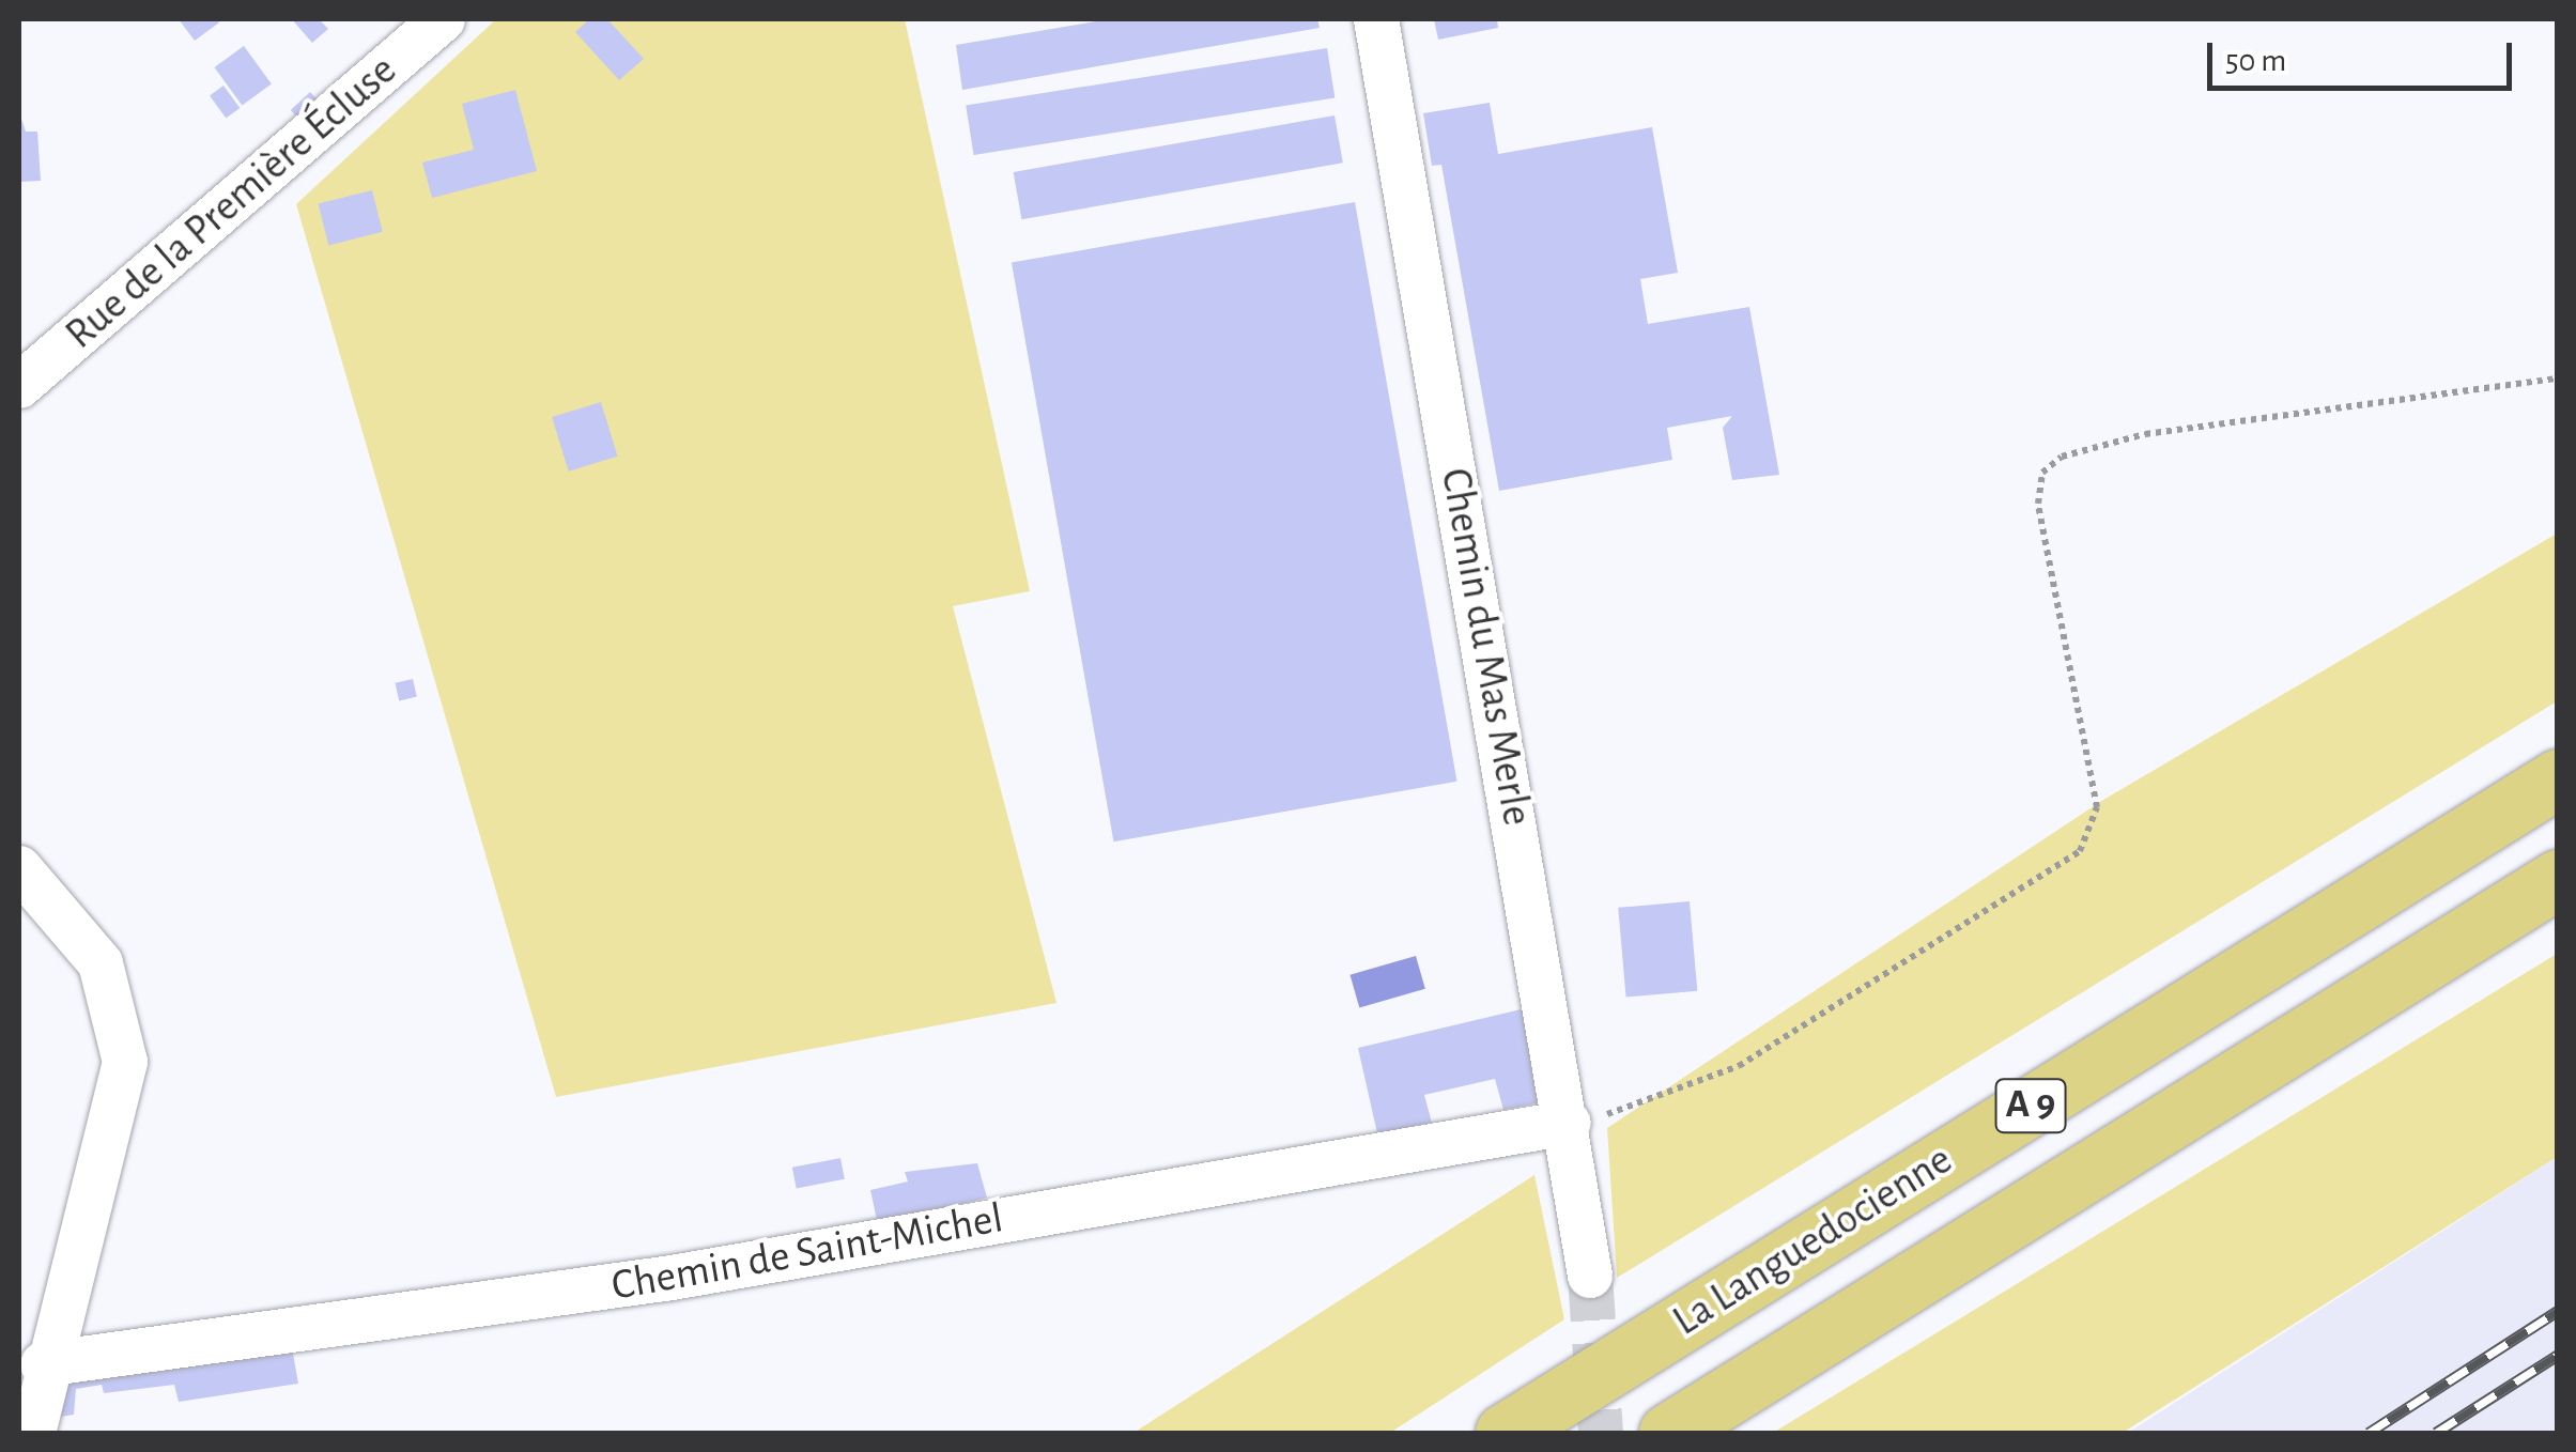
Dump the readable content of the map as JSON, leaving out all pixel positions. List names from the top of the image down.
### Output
{
  "streets": {
    "highway": ["A 9", "La Languedocienne"],
    "street": ["Rue de la Première Écluse", "Chemin du Mas Merle", "Chemin de Saint-Michel"]
  },
  "crossings": [
    ["Chemin du Mas Merle", "Chemin de Saint-Michel"]
  ],
  "scale_bar": "50 m"
}
